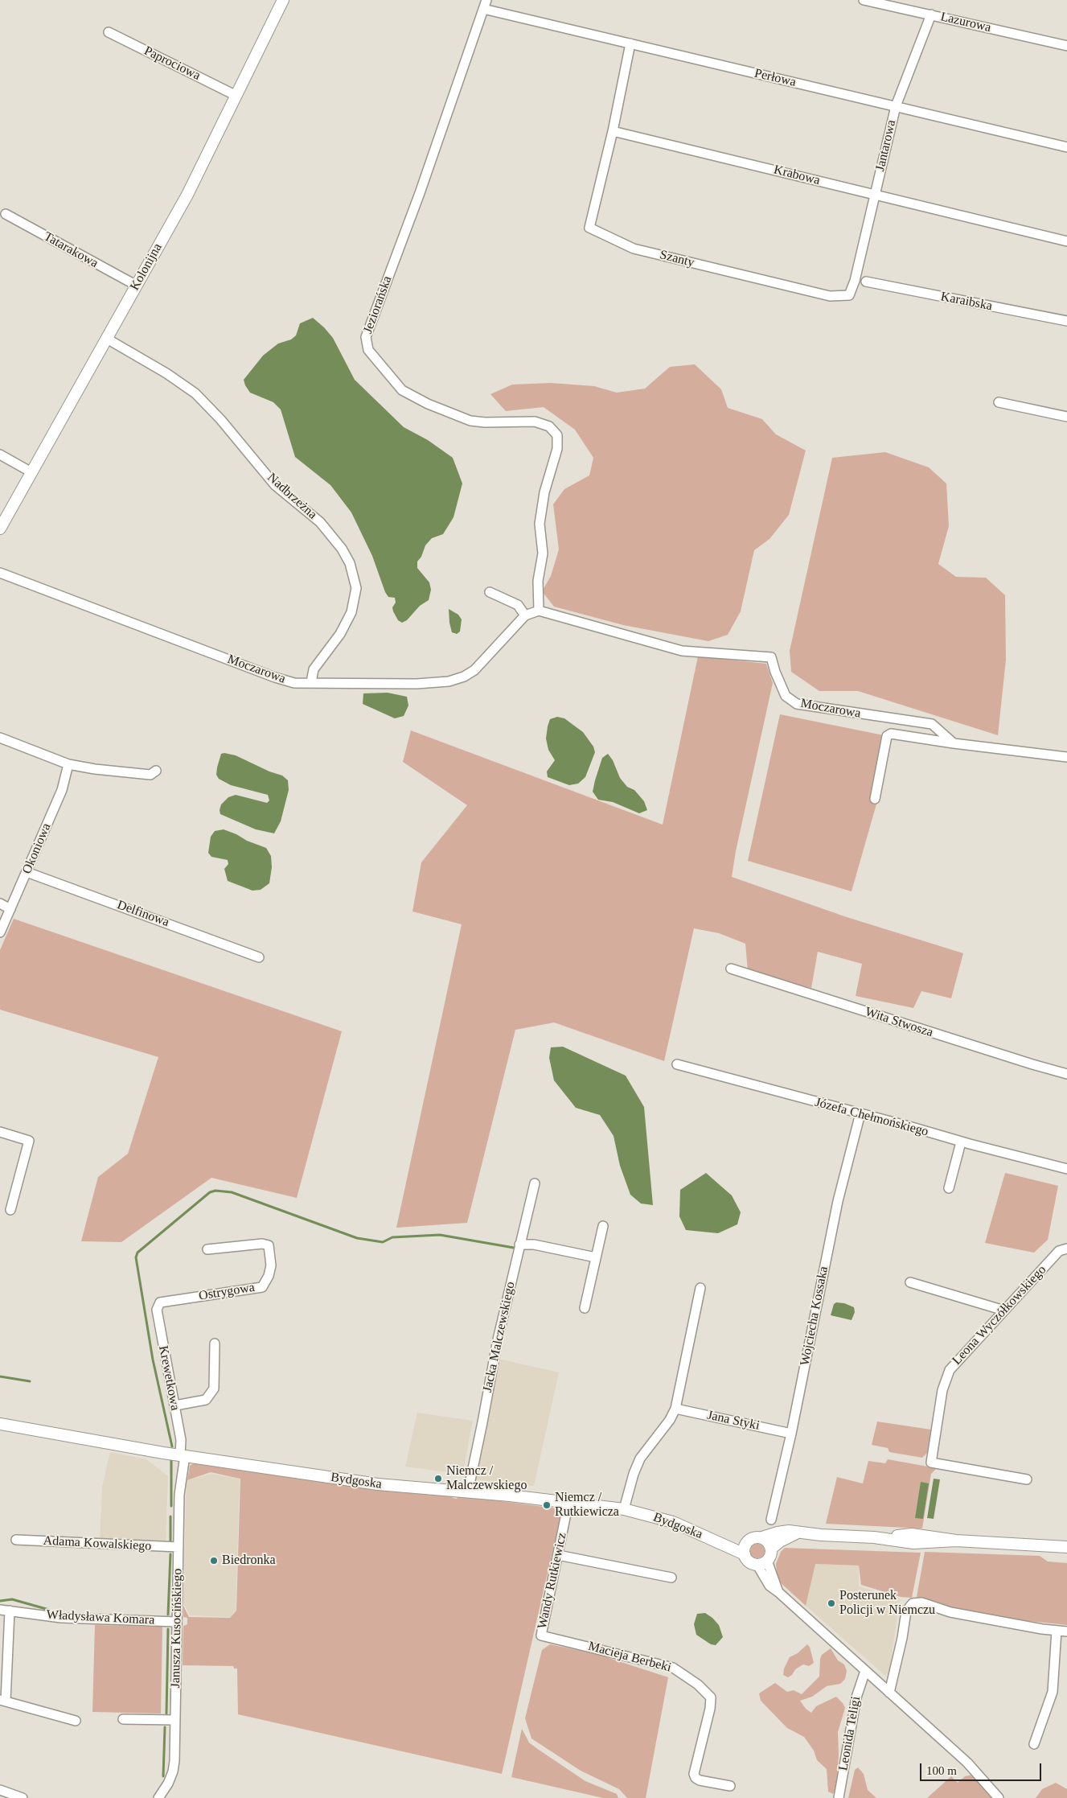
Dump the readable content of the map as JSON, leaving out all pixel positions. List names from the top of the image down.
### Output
{
  "streets": {
    "street": [
      "Lazurowa",
      "Paprociowa",
      "Perłowa",
      "Jantarowa",
      "Krabowa",
      "Tatarakowa",
      "Szanty",
      "Kolonijna",
      "Karaibska",
      "Jeziorańska",
      "Nadbrzeżna",
      "Moczarowa",
      "Okoniowa",
      "Delfinowa",
      "Wita Stwosza",
      "Józefa Chełmońskiego",
      "Ostrygowa",
      "Leona Wyczółkowskiego",
      "Wojciecha Kossaka",
      "Jacka Malczewskiego",
      "Krewetkowa",
      "Jana Styki",
      "Bydgoska",
      "Adama Kowalskiego",
      "Wandy Rutkiewicz",
      "Władysława Komara",
      "Janusza Kusocińskiego",
      "Macieja Berbeki",
      "Leonida Teligi"
    ]
  },
  "crossings": [
    ["Lazurowa", "Jantarowa"],
    ["Paprociowa", "Kolonijna"],
    ["Perłowa", "Jantarowa"],
    ["Perłowa", "Jeziorańska"],
    ["Jantarowa", "Krabowa"],
    ["Jantarowa", "Szanty"],
    ["Krabowa", "Szanty"],
    ["Tatarakowa", "Kolonijna"],
    ["Kolonijna", "Nadbrzeżna"],
    ["Jeziorańska", "Moczarowa"],
    ["Nadbrzeżna", "Moczarowa"],
    ["Okoniowa", "Delfinowa"],
    ["Józefa Chełmońskiego", "Wojciecha Kossaka"],
    ["Ostrygowa", "Krewetkowa"],
    ["Wojciecha Kossaka", "Jana Styki"],
    ["Jacka Malczewskiego", "Bydgoska"],
    ["Krewetkowa", "Bydgoska"],
    ["Krewetkowa", "Janusza Kusocińskiego"],
    ["Bydgoska", "Wandy Rutkiewicz"],
    ["Bydgoska", "Janusza Kusocińskiego"],
    ["Adama Kowalskiego", "Janusza Kusocińskiego"],
    ["Wandy Rutkiewicz", "Macieja Berbeki"],
    ["Władysława Komara", "Janusza Kusocińskiego"]
  ],
  "places": [
    "Niemcz / Malczewskiego",
    "Niemcz / Rutkiewicza",
    "Biedronka",
    "Posterunek Policji w Niemczu"
  ],
  "scale_bar": "100 m"
}
